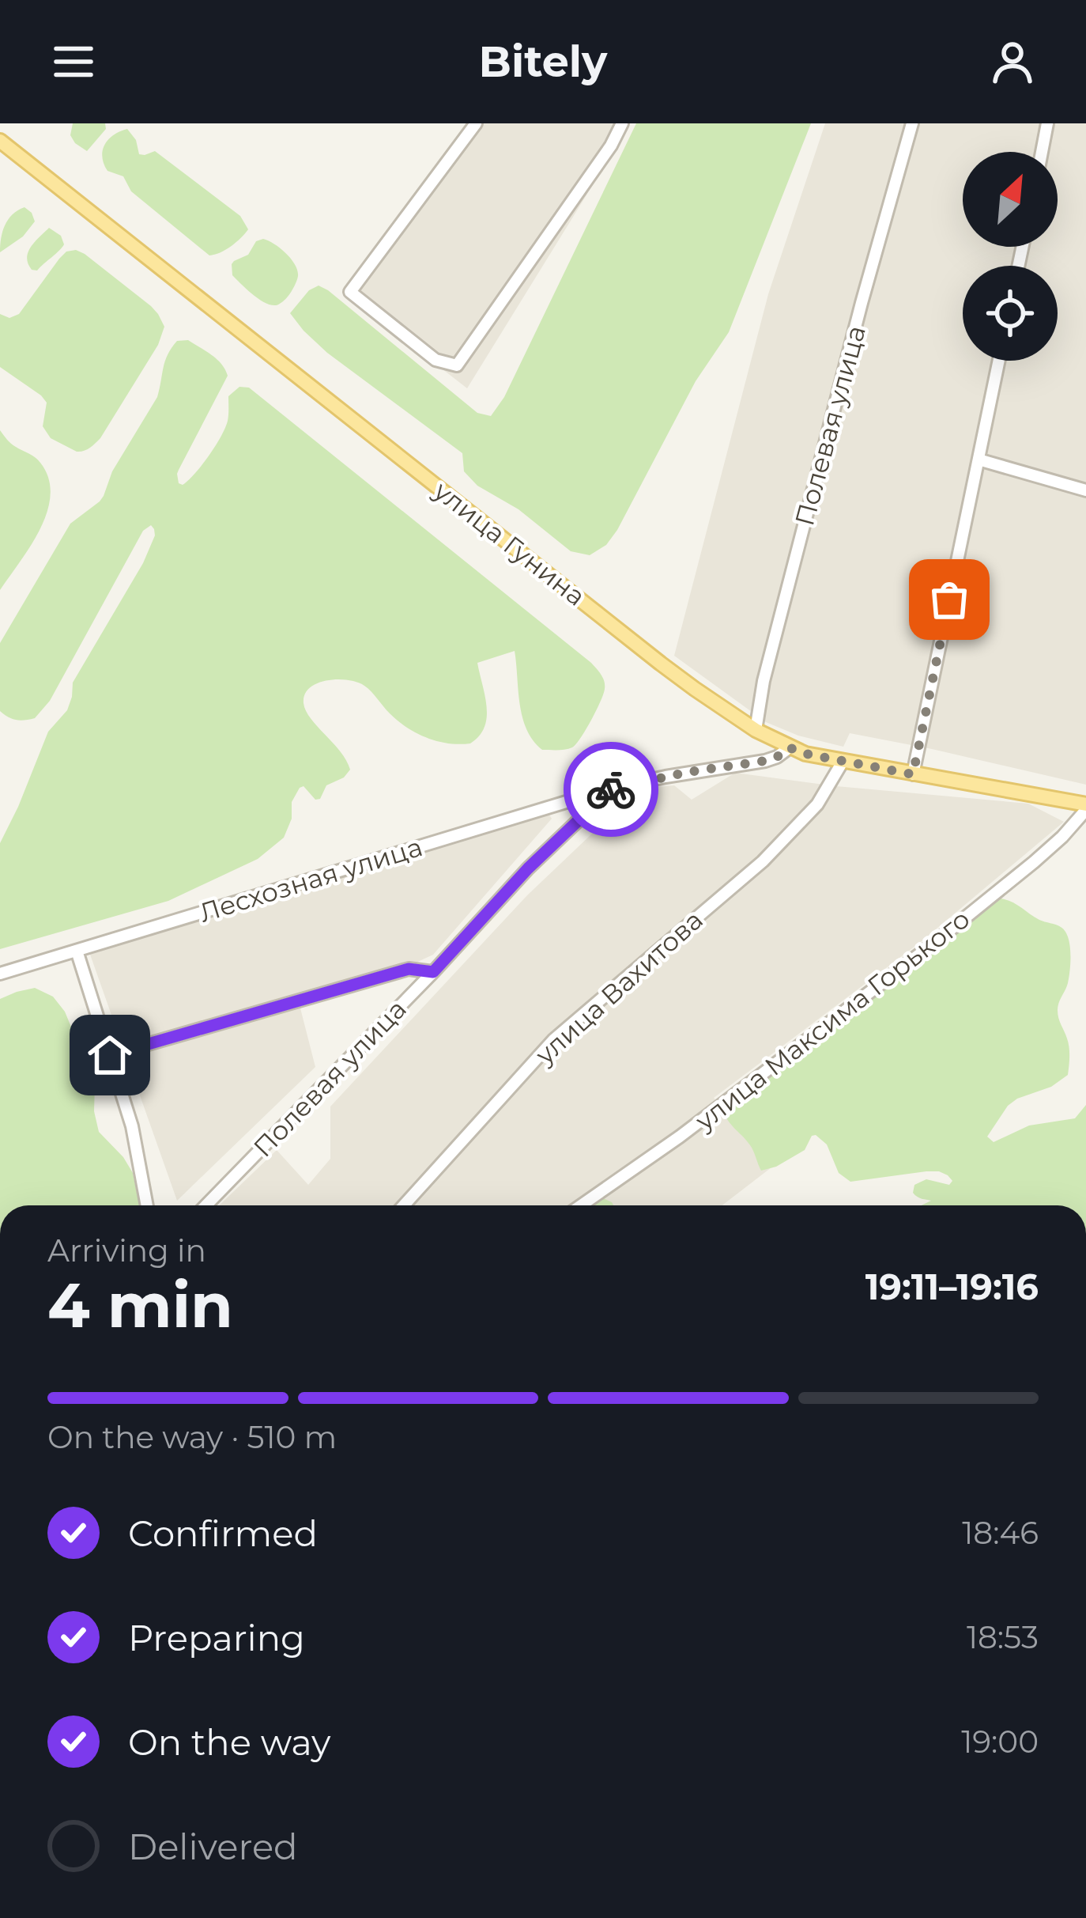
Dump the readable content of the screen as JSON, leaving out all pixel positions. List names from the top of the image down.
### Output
{
  "streets": {
    "main road": ["улица Гунина"],
    "street": [
      "Полевая улица",
      "Лесхозная улица",
      "улица Вахитова",
      "улица Максима Горького"
    ]
  },
  "crossings": [
    ["Полевая улица", "улица Гунина"],
    ["Полевая улица", "Лесхозная улица"],
    ["улица Гунина", "улица Вахитова"],
    ["улица Гунина", "улица Максима Горького"]
  ],
  "north": "top right",
  "page": {
    "header": "Bitely",
    "heading": ["4 min", "Arriving in", "19:11–19:16"],
    "bar": "On the way · 510 m",
    "list": [
      ["Confirmed", "18:46"],
      ["Preparing", "18:53"],
      ["On the way", "19:00"],
      "Delivered"
    ]
  }
}
